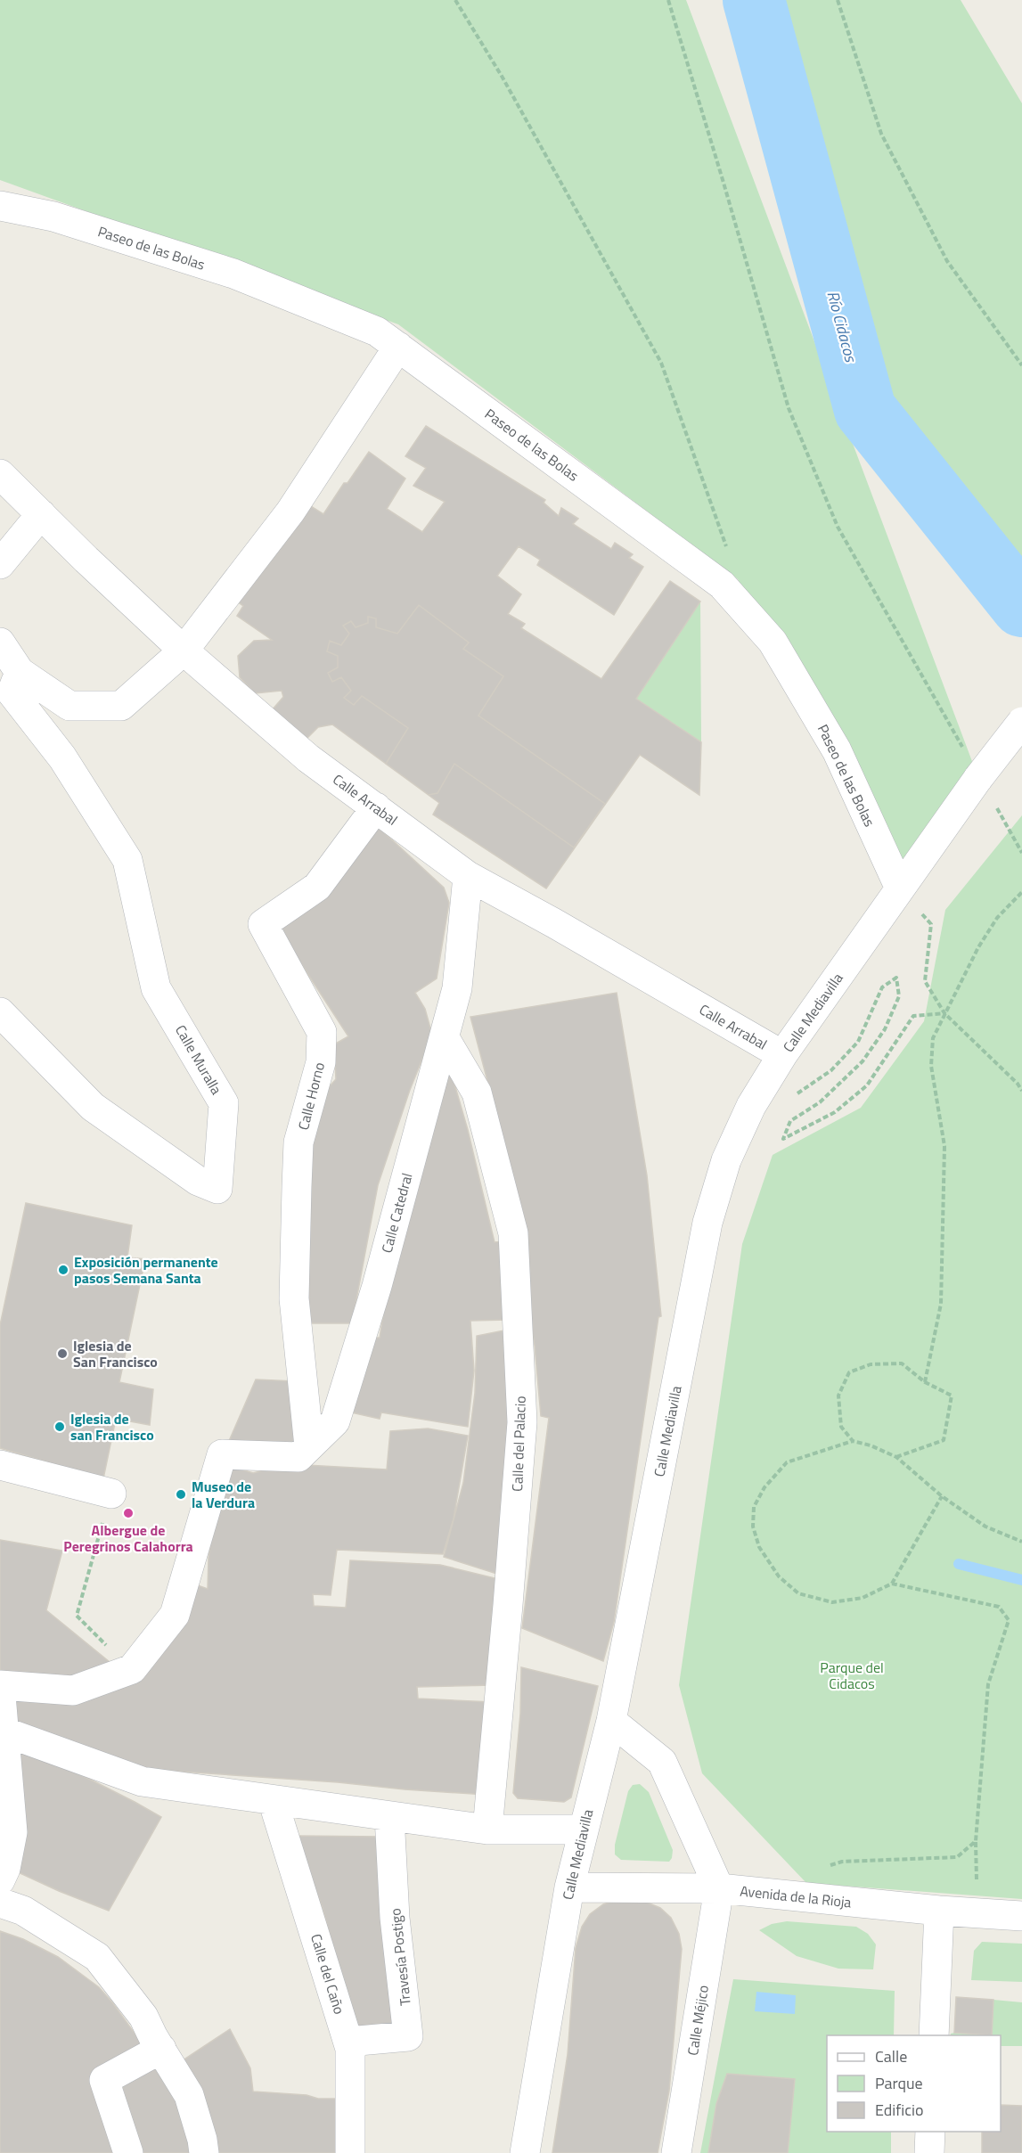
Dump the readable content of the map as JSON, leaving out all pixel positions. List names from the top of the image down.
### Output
{
  "streets": {
    "street": [
      "Paseo de las Bolas",
      "Calle Arrabal",
      "Calle Mediavilla",
      "Calle Muralla",
      "Calle Horno",
      "Calle Catedral",
      "Calle del Palacio",
      "Avenida de la Rioja",
      "Travesía Postigo",
      "Calle del Caño",
      "Calle Méjico"
    ]
  },
  "crossings": [
    ["Paseo de las Bolas", "Calle Mediavilla"],
    ["Calle Arrabal", "Calle Mediavilla"],
    ["Calle Arrabal", "Calle Horno"],
    ["Calle Arrabal", "Calle Catedral"],
    ["Calle Mediavilla", "Avenida de la Rioja"],
    ["Calle Horno", "Calle Catedral"],
    ["Calle Catedral", "Calle del Palacio"],
    ["Avenida de la Rioja", "Calle Méjico"],
    ["Travesía Postigo", "Calle del Caño"]
  ],
  "water": ["Río Cidacos"],
  "parks": ["Parque del Cidacos"],
  "places": [
    "Exposición permanente pasos Semana Santa",
    "Iglesia de San Francisco",
    "Iglesia de san Francisco",
    "Museo de la Verdura",
    "Albergue de Peregrinos Calahorra"
  ],
  "legend": ["Calle", "Parque", "Edificio"]
}
